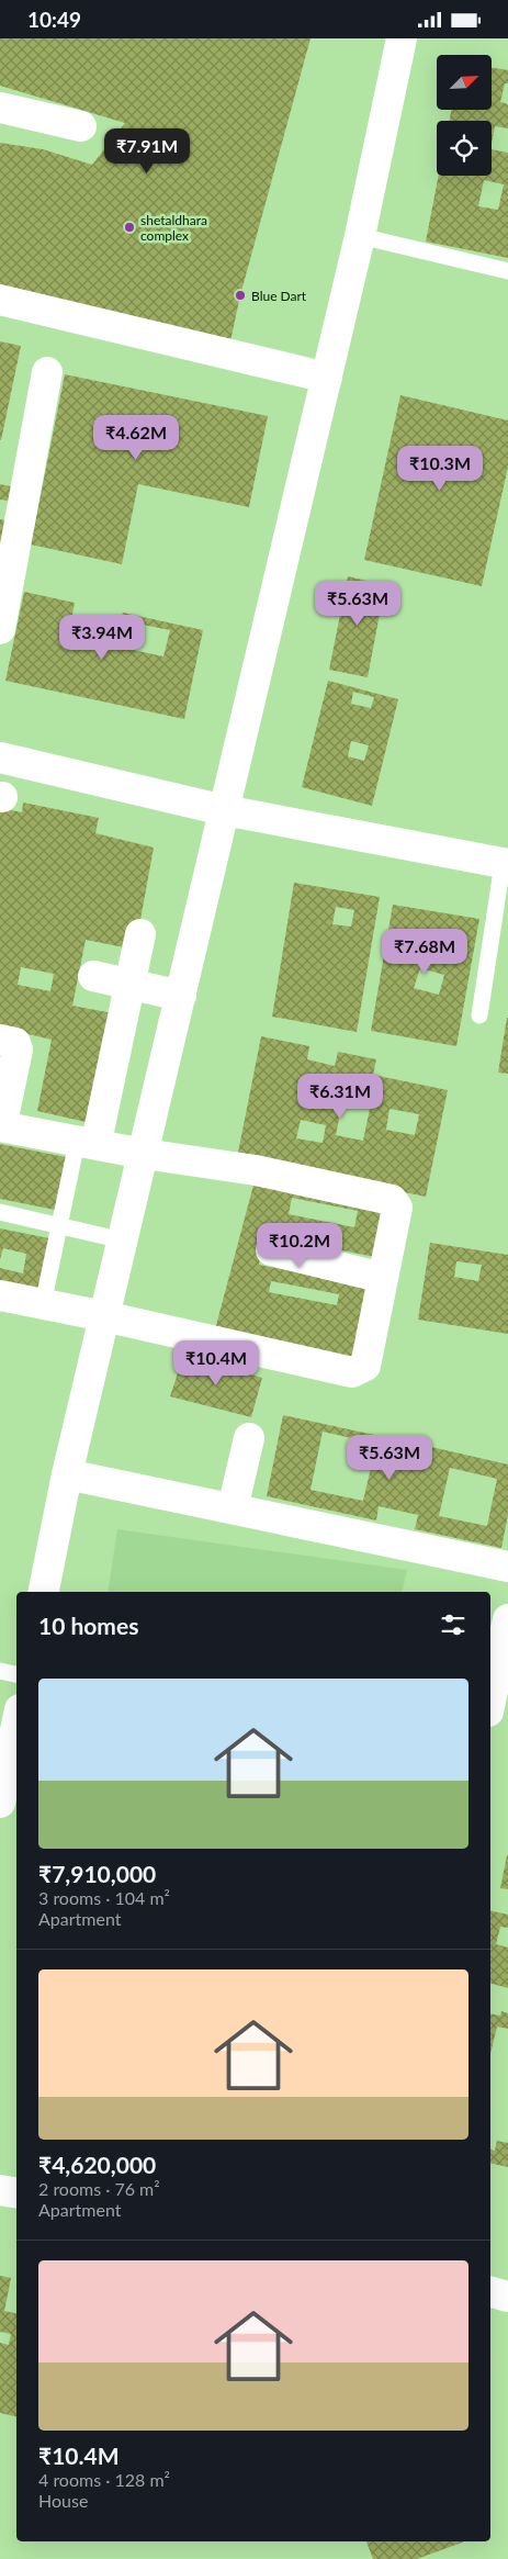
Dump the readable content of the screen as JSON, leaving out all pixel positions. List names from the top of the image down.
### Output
{
  "places": ["shetaldhara complex", "Blue Dart"],
  "north": "top right",
  "page": {
    "status": "10:49",
    "price": [
      "₹7.91M",
      "₹4.62M",
      "₹10.3M",
      "₹5.63M",
      "₹3.94M",
      "₹7.68M",
      "₹6.31M",
      "₹10.2M",
      "₹10.4M",
      "₹5.63M"
    ],
    "heading": "10 homes",
    "list": [
      {
        "name": "₹7,910,000",
        "note": "3 rooms · 104 m² · Apartment"
      },
      {
        "name": "₹4,620,000",
        "note": "2 rooms · 76 m² · Apartment"
      },
      {
        "name": "₹10.4M",
        "note": "4 rooms · 128 m² · House"
      }
    ]
  }
}
